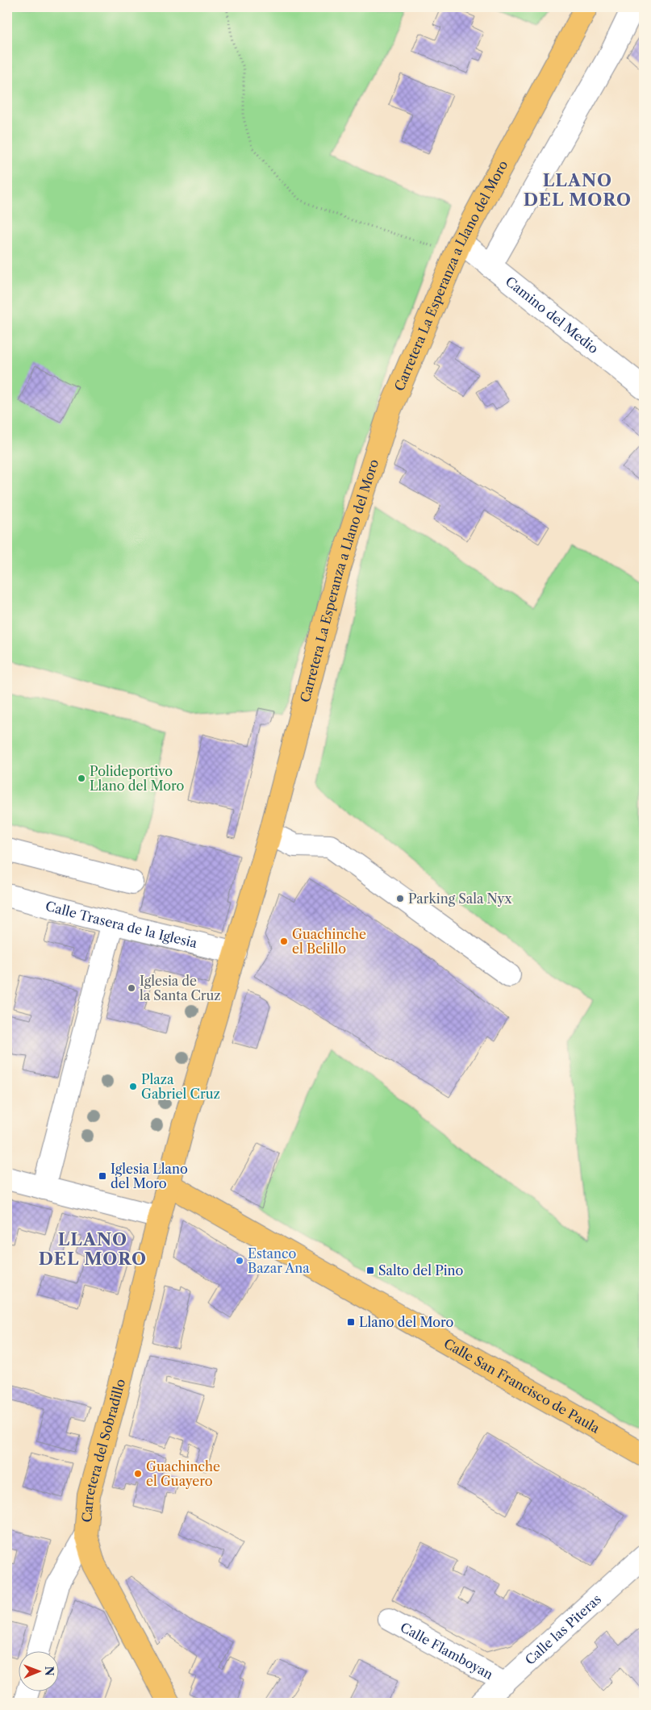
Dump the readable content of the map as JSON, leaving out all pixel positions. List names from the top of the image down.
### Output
{
  "streets": {
    "main road": ["Carretera La Esperanza a Llano del Moro", "Calle San Francisco de Paula", "Carretera del Sobradillo"],
    "street": [
      "Camino del Medio",
      "Calle Trasera de la Iglesia",
      "Calle las Piteras",
      "Calle Flamboyan"
    ]
  },
  "crossings": [
    ["Carretera La Esperanza a Llano del Moro", "Camino del Medio"],
    ["Carretera La Esperanza a Llano del Moro", "Calle Trasera de la Iglesia"],
    ["Carretera La Esperanza a Llano del Moro", "Calle San Francisco de Paula"],
    ["Carretera La Esperanza a Llano del Moro", "Carretera del Sobradillo"],
    ["Calle San Francisco de Paula", "Carretera del Sobradillo"],
    ["Calle las Piteras", "Calle Flamboyan"]
  ],
  "districts": ["LLANO DEL MORO", "LLANO DEL MORO"],
  "places": {
    "other": [
      "Polideportivo Llano del Moro",
      "Parking Sala Nyx",
      "Guachinche el Belillo",
      "Iglesia de la Santa Cruz",
      "Plaza Gabriel Cruz",
      "Estanco Bazar Ana",
      "Guachinche el Guayero"
    ],
    "transit": ["Iglesia Llano del Moro", "Salto del Pino", "Llano del Moro"]
  },
  "north": "right"
}
